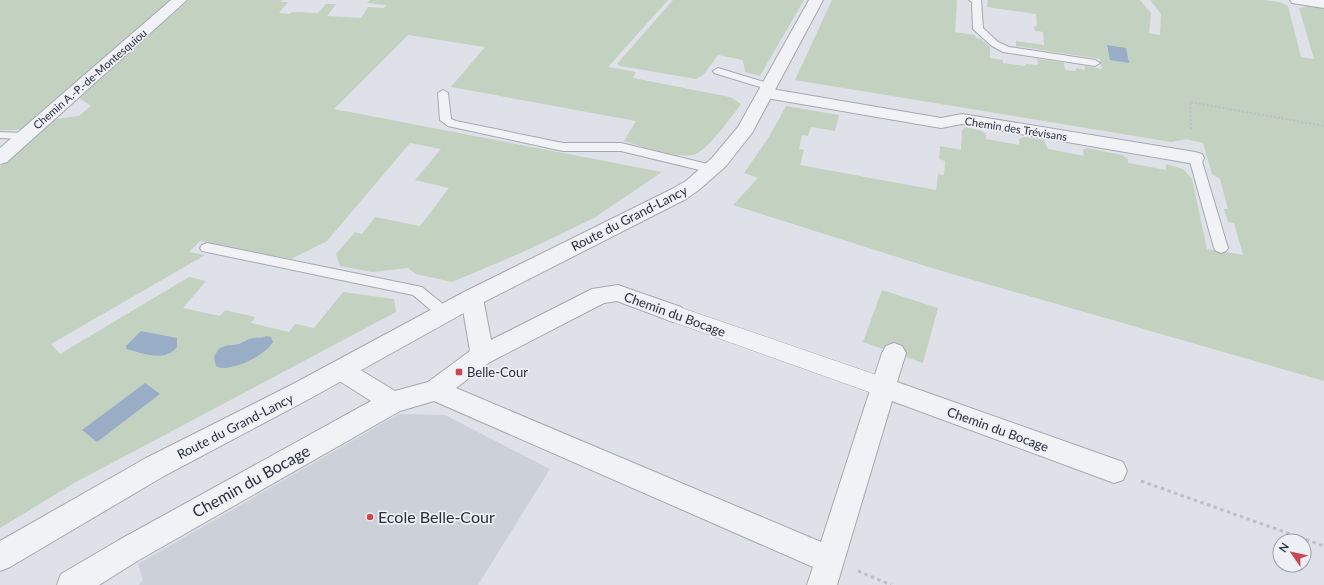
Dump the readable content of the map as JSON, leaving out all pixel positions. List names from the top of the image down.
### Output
{
  "streets": {
    "street": [
      "Chemin A.-P.-de-Montesquiou",
      "Chemin des Trévisans",
      "Route du Grand-Lancy",
      "Chemin du Bocage"
    ]
  },
  "crossings": [
    ["Chemin des Trévisans", "Route du Grand-Lancy"]
  ],
  "places": {
    "transit": ["Belle-Cour"],
    "other": ["Ecole Belle-Cour"]
  },
  "north": "top left"
}
